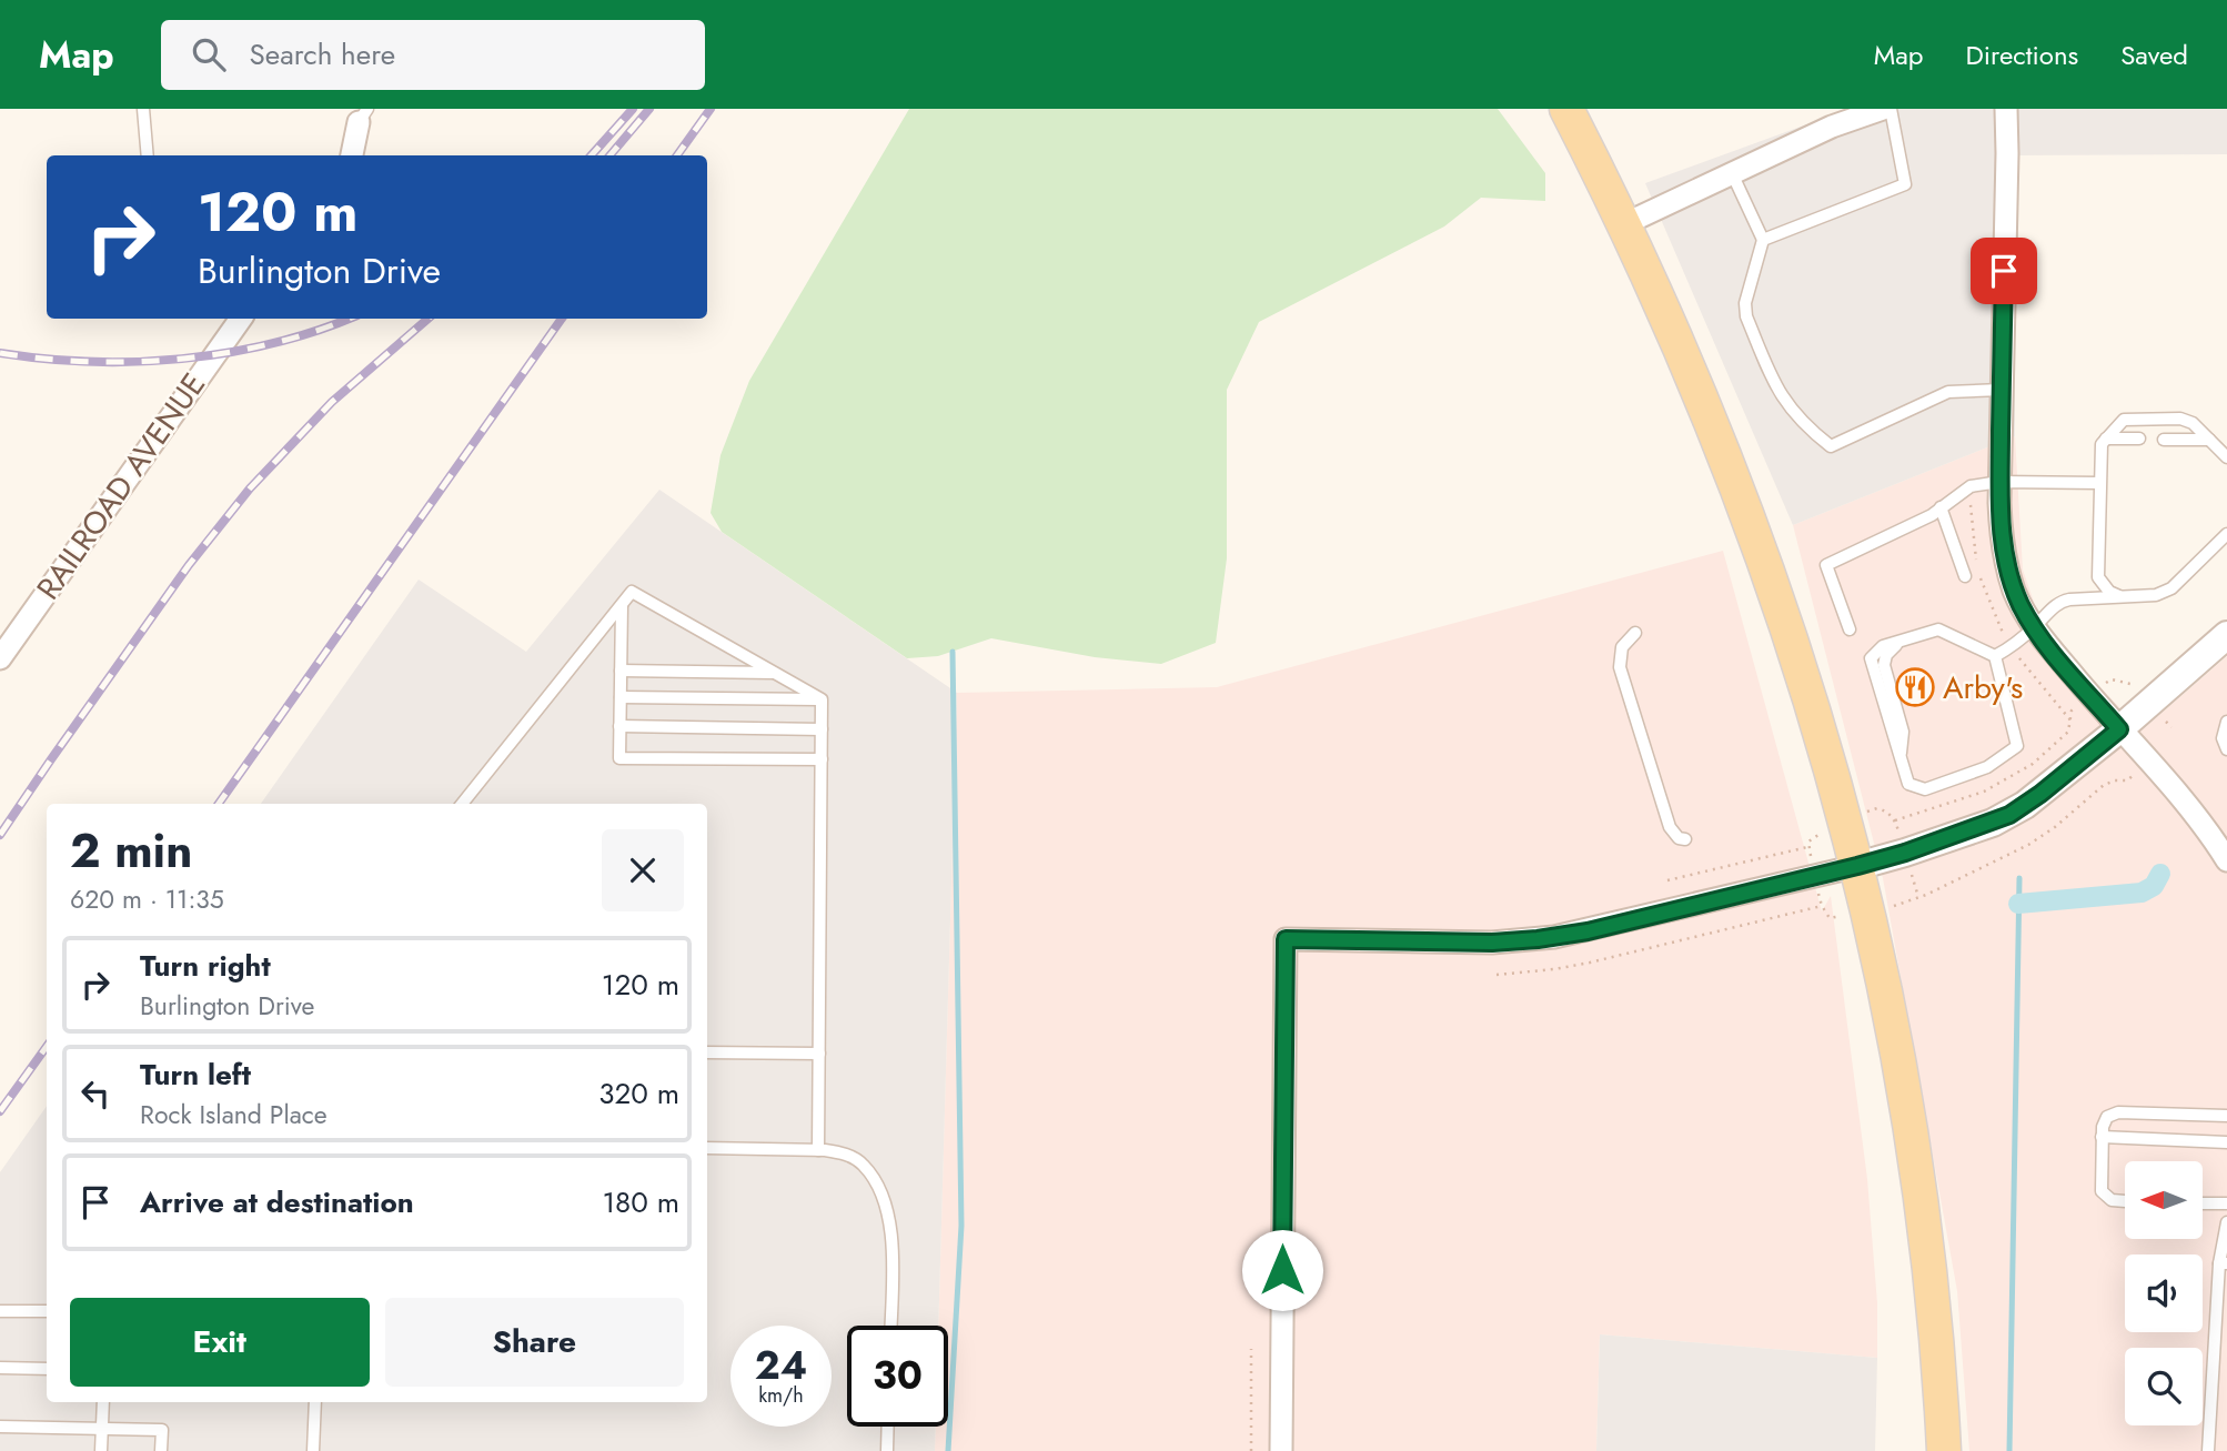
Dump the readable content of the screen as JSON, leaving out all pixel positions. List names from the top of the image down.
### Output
{
  "streets": {
    "street": ["RAILROAD AVENUE"]
  },
  "places": {
    "restaurant": ["Arby's"]
  },
  "north": "left",
  "page": {
    "header": "Map",
    "search": "Search here",
    "nav": ["Map", "Directions", "Saved"],
    "turn": ["120 m", "Burlington Drive"],
    "heading": ["2 min", "620 m · 11:35"],
    "list": [
      {
        "name": "Turn right",
        "note": "Burlington Drive",
        "value": "120 m"
      },
      {
        "name": "Turn left",
        "note": "Rock Island Place",
        "value": "320 m"
      },
      {
        "name": "Arrive at destination",
        "value": "180 m"
      }
    ],
    "buttons": ["Exit", "Share"],
    "speed": "24 km/h",
    "limit": "30"
  }
}
